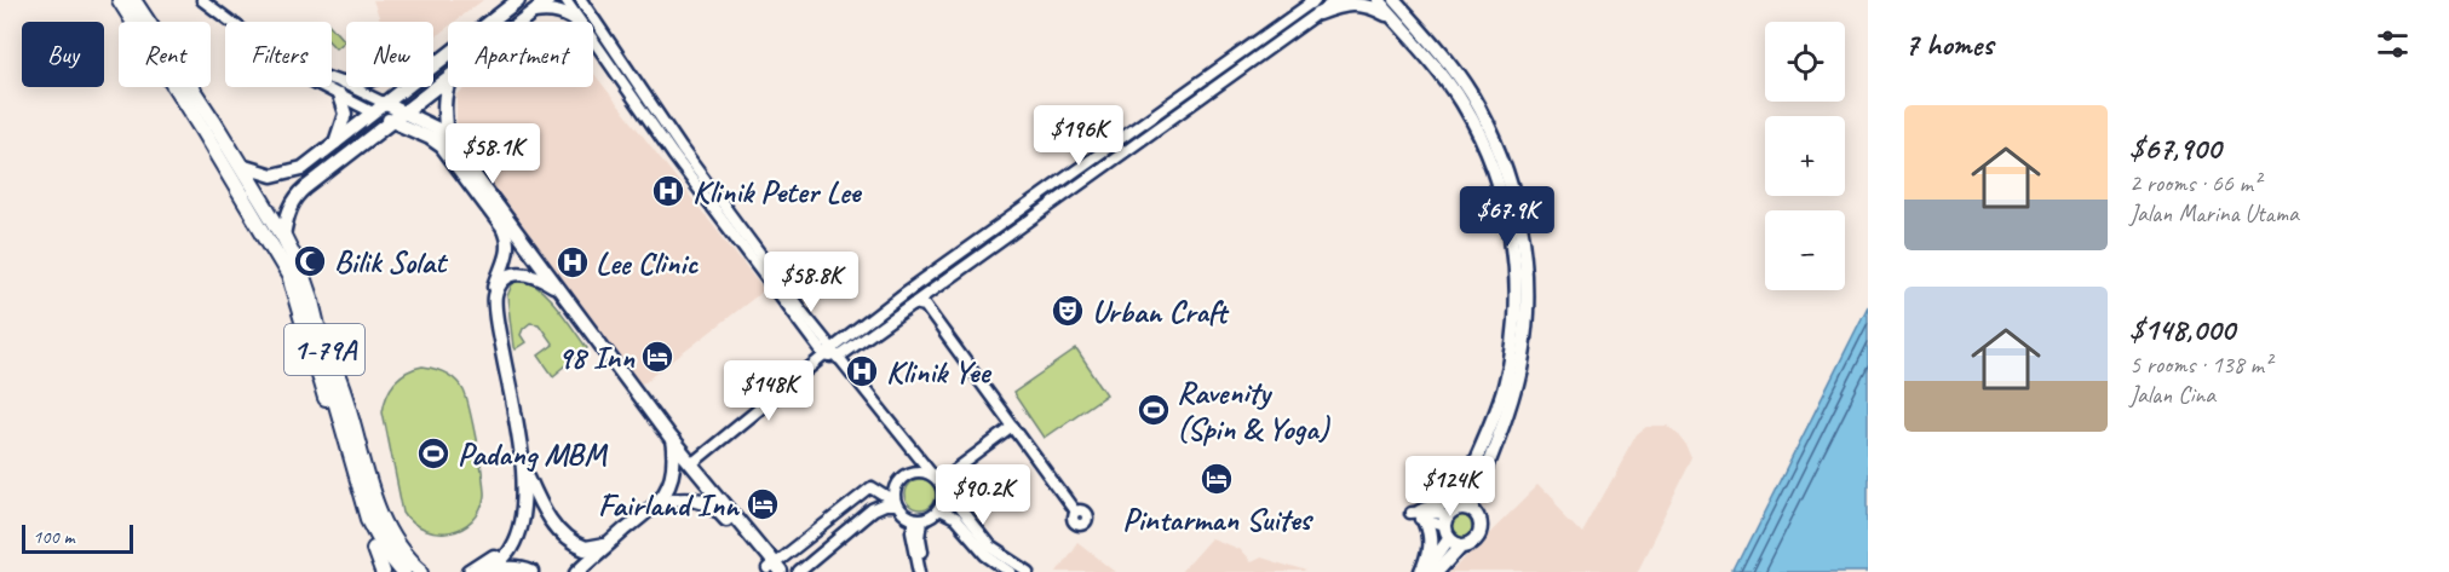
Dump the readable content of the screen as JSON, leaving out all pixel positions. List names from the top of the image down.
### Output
{
  "streets": {
    "highway": ["1-79A"]
  },
  "places": {
    "hospital": ["Klinik Peter Lee", "Lee Clinic", "Klinik Yee"],
    "mosque": ["Bilik Solat"],
    "theatre": ["Urban Craft"],
    "hotel": ["98 Inn", "Pintarman Suites", "Fairland Inn"],
    "sports": ["Ravenity (Spin & Yoga)", "Padang MBM"]
  },
  "scale_bar": "100 m",
  "page": {
    "heading": "7 homes",
    "map_buttons": ["+", "−"],
    "chip": [
      "Buy",
      "Rent",
      "Filters",
      "New",
      "Apartment"
    ],
    "list": [
      {
        "name": "$67,900",
        "note": "2 rooms · 66 m² · Jalan Marina Utama"
      },
      {
        "name": "$148,000",
        "note": "5 rooms · 138 m² · Jalan Cina"
      }
    ],
    "price": [
      "$196K",
      "$58.1K",
      "$67.9K",
      "$58.8K",
      "$148K",
      "$124K",
      "$90.2K"
    ],
    "scale": "100 m"
  }
}
